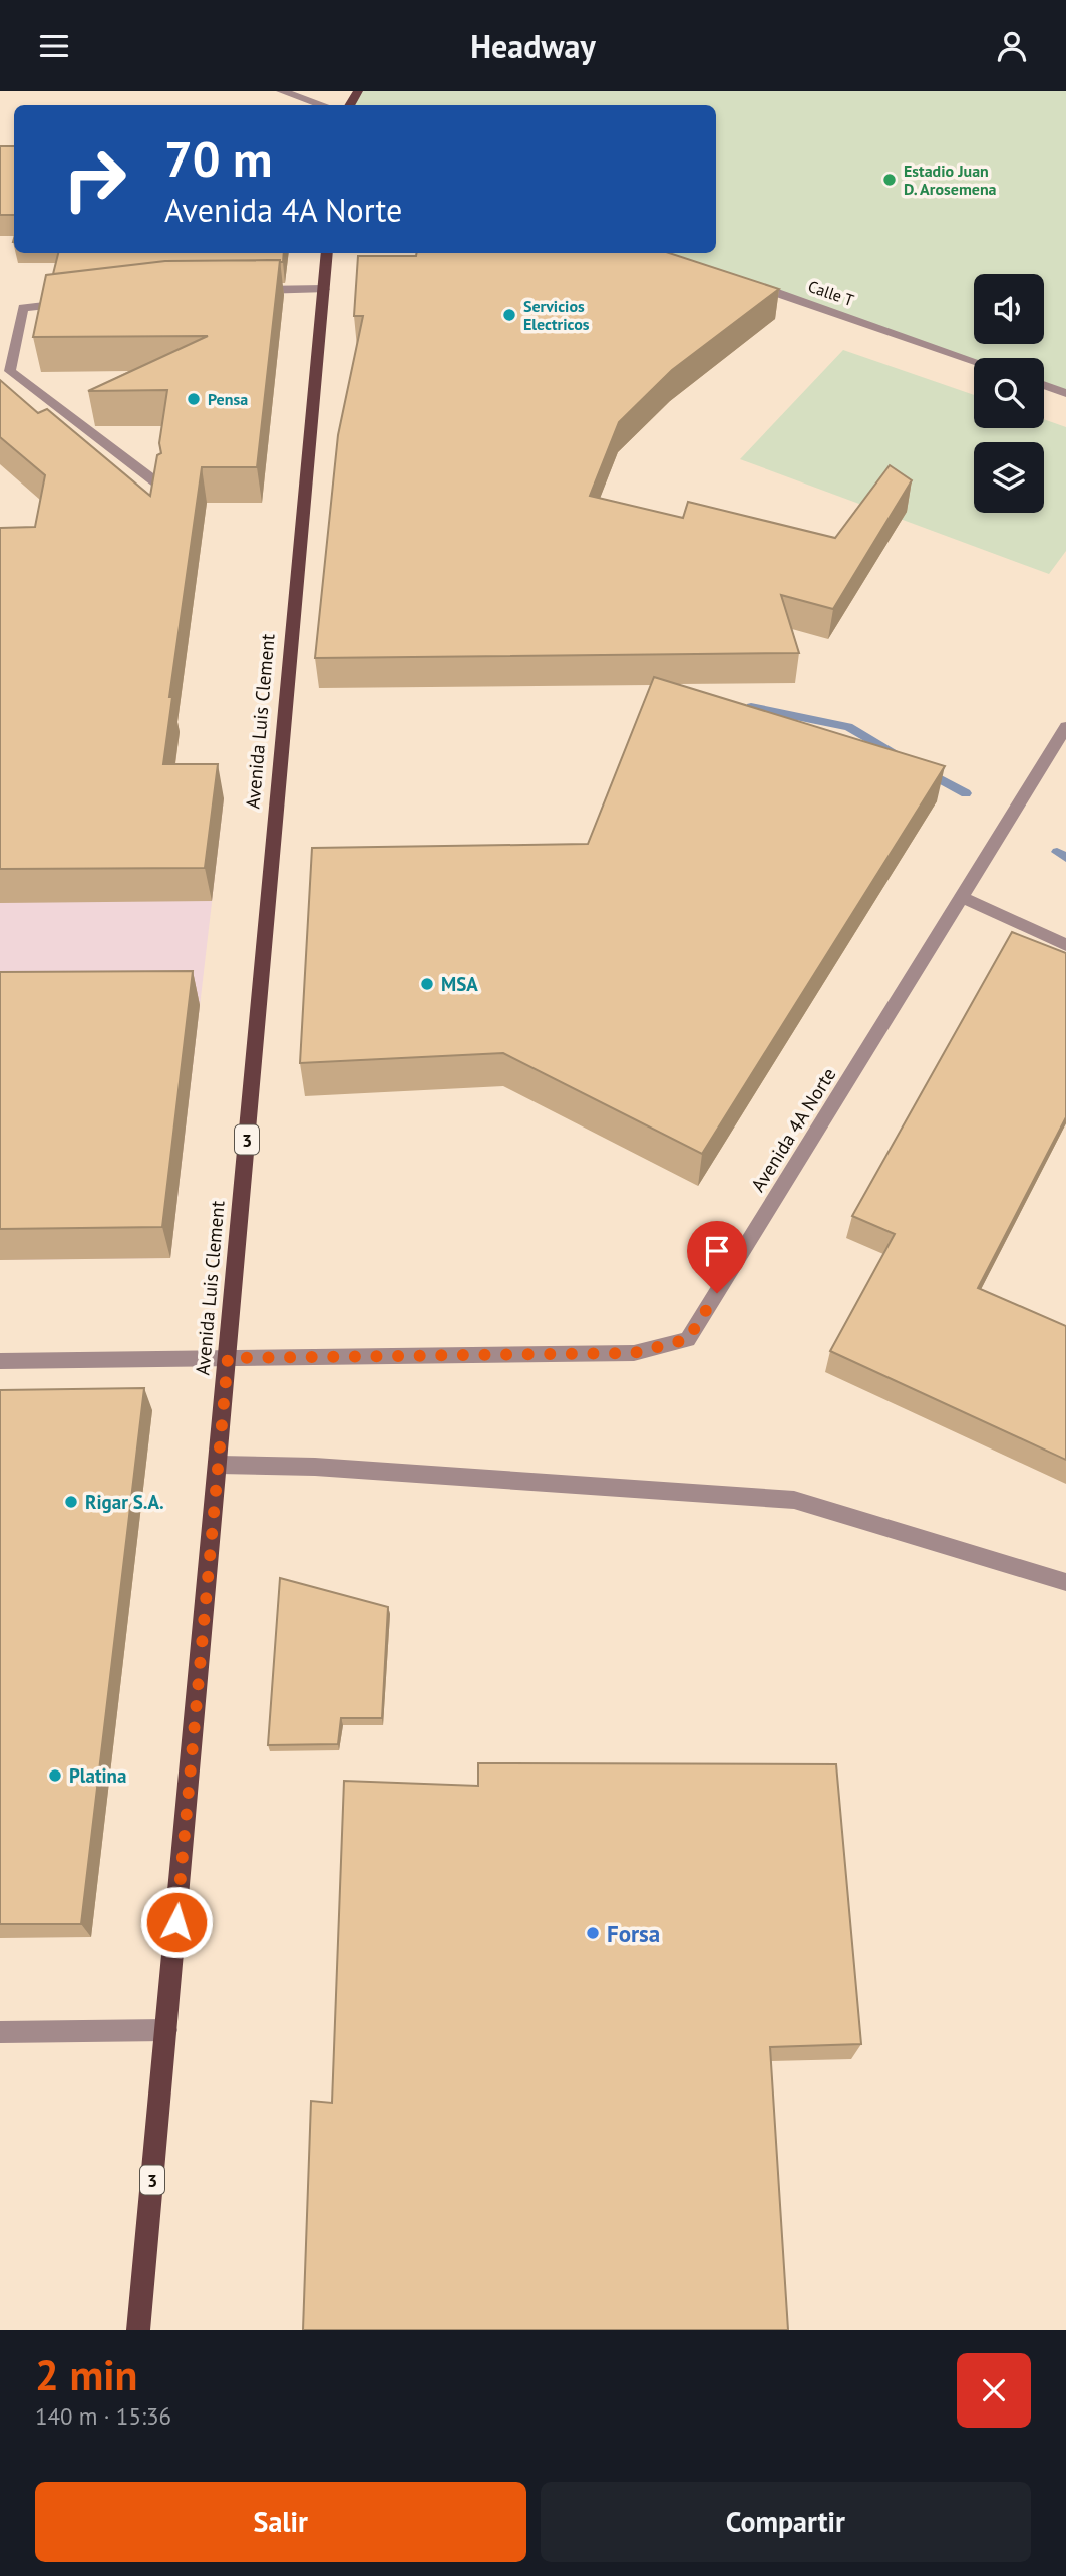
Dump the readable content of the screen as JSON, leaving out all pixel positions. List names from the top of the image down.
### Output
{
  "streets": {
    "main road": ["Avenida Luis Clement", "3"],
    "street": ["Calle T", "Avenida 4A Norte"]
  },
  "crossings": [
    ["Avenida Luis Clement", "Avenida 4A Norte"]
  ],
  "places": [
    "Estadio Juan D. Arosemena",
    "Servicios Electricos",
    "Pensa",
    "MSA",
    "Rigar S.A.",
    "Platina",
    "Forsa"
  ],
  "page": {
    "header": "Headway",
    "turn": ["70 m", "Avenida 4A Norte"],
    "heading": ["2 min", "140 m · 15:36"],
    "buttons": ["Salir", "Compartir"]
  }
}
